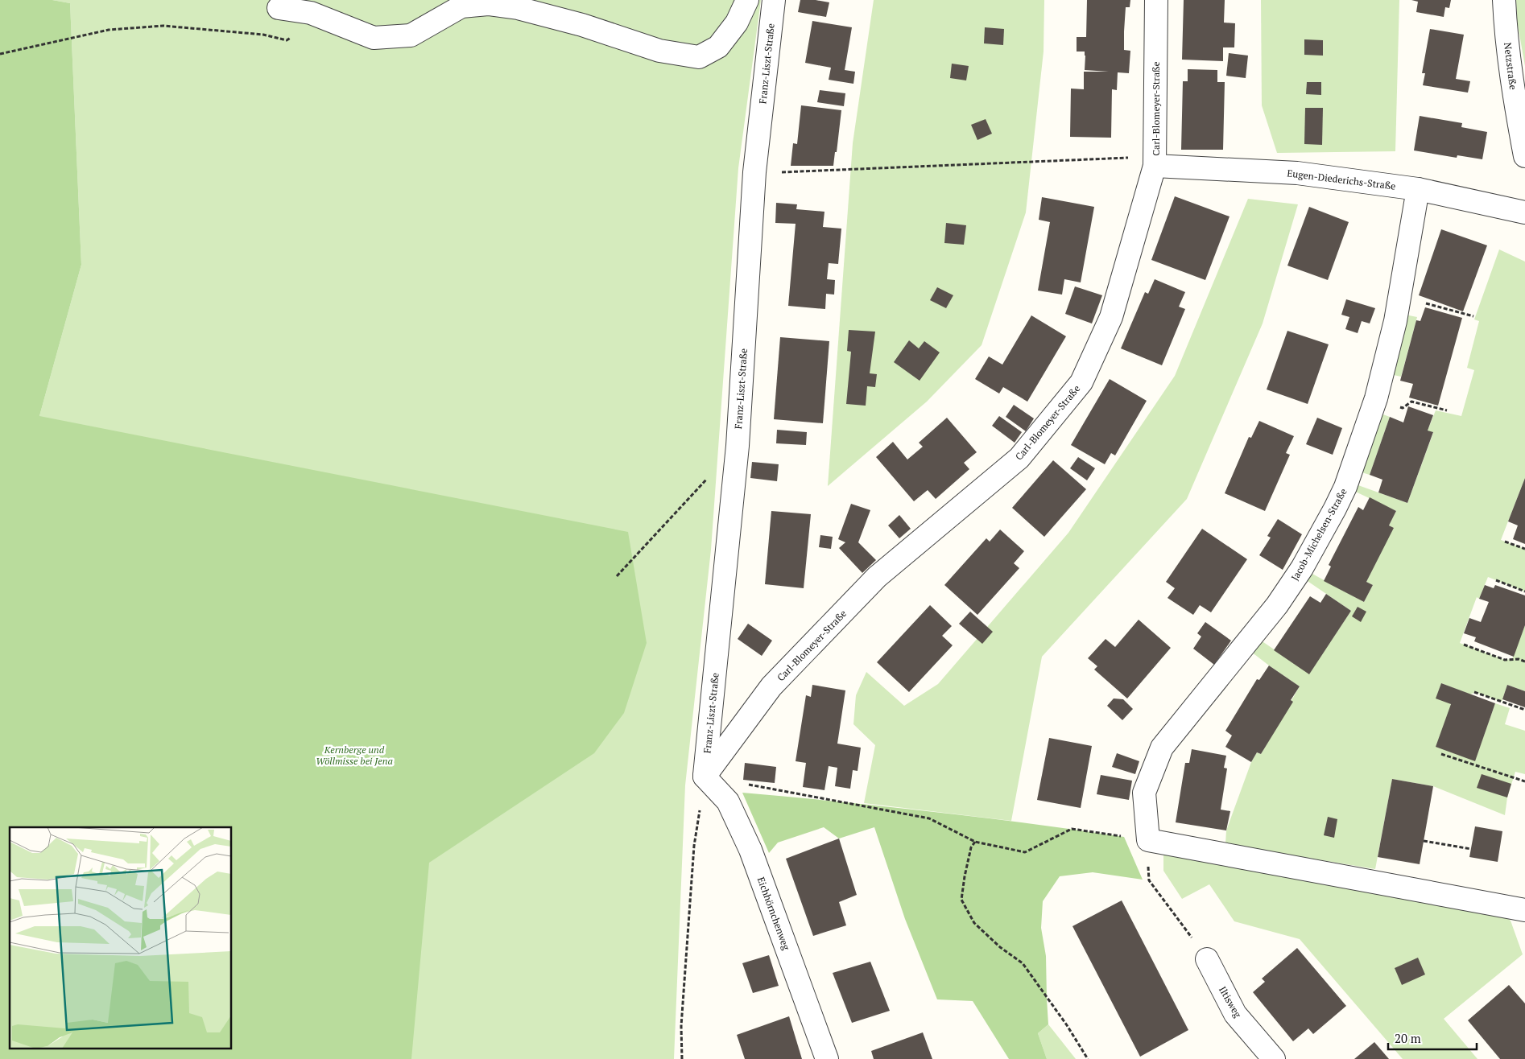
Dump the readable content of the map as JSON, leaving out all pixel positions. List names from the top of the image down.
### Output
{
  "streets": {
    "street": [
      "Franz-Liszt-Straße",
      "Netzstraße",
      "Carl-Blomeyer-Straße",
      "Eugen-Diederichs-Straße",
      "Jacob-Michelsen-Straße",
      "Eichhörnchenweg",
      "Iltisweg"
    ]
  },
  "crossings": [
    ["Franz-Liszt-Straße", "Carl-Blomeyer-Straße"],
    ["Franz-Liszt-Straße", "Eichhörnchenweg"],
    ["Carl-Blomeyer-Straße", "Eugen-Diederichs-Straße"],
    ["Carl-Blomeyer-Straße", "Eichhörnchenweg"],
    ["Eugen-Diederichs-Straße", "Jacob-Michelsen-Straße"]
  ],
  "parks": ["Kernberge und Wöllmisse bei Jena"],
  "scale_bar": "20 m"
}
